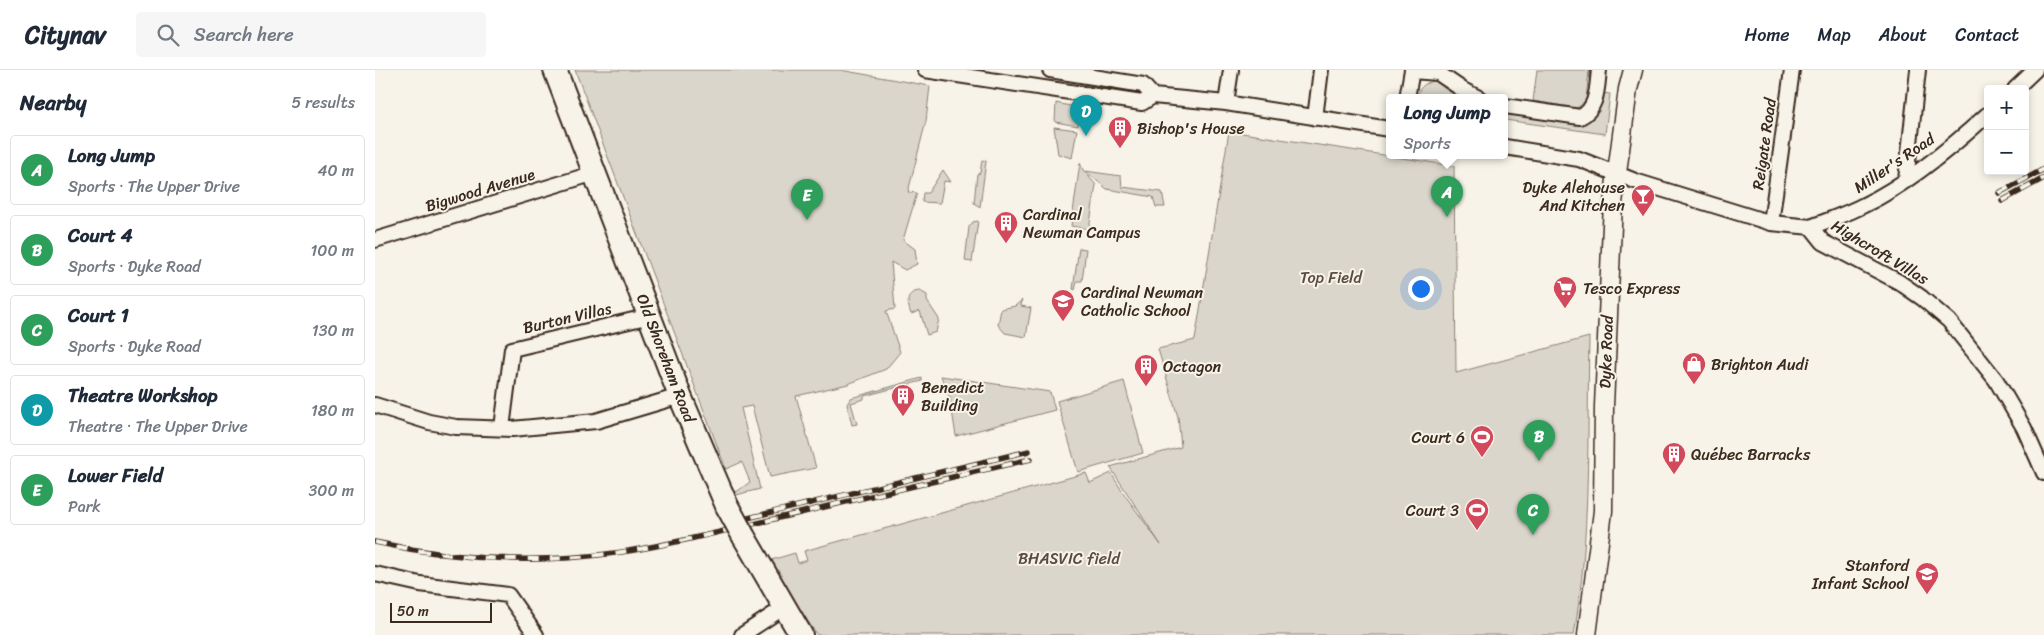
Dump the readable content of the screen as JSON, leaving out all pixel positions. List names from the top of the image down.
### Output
{
  "streets": {
    "main road": ["Old Shoreham Road"],
    "street": [
      "Reigate Road",
      "Miller's Road",
      "Bigwood Avenue",
      "Highcroft Villas",
      "Burton Villas",
      "Dyke Road"
    ]
  },
  "crossings": [
    ["Reigate Road", "Highcroft Villas"],
    ["Miller's Road", "Highcroft Villas"],
    ["Bigwood Avenue", "Old Shoreham Road"],
    ["Highcroft Villas", "Dyke Road"],
    ["Burton Villas", "Old Shoreham Road"]
  ],
  "parks": ["Top Field", "BHASVIC field"],
  "places": {
    "building": [
      "Bishop's House",
      "Cardinal Newman Campus",
      "Octagon",
      "Benedict Building",
      "Québec Barracks"
    ],
    "bar": ["Dyke Alehouse And Kitchen"],
    "supermarket": ["Tesco Express"],
    "school or university": ["Cardinal Newman Catholic School", "Stanford Infant School"],
    "shop": ["Brighton Audi"],
    "sports": ["Court 6", "Court 3"]
  },
  "scale_bar": "50 m",
  "page": {
    "header": "Citynav",
    "search": "Search here",
    "nav": [
      "Home",
      "Map",
      "About",
      "Contact"
    ],
    "heading": ["Nearby", "5 results"],
    "map_buttons": ["+", "−"],
    "popup": ["Long Jump", "Sports"],
    "pins": [
      "D",
      "A",
      "E",
      "B",
      "C"
    ],
    "list": [
      {
        "mark": "A",
        "name": "Long Jump",
        "note": "Sports · The Upper Drive",
        "value": "40 m"
      },
      {
        "mark": "B",
        "name": "Court 4",
        "note": "Sports · Dyke Road",
        "value": "100 m"
      },
      {
        "mark": "C",
        "name": "Court 1",
        "note": "Sports · Dyke Road",
        "value": "130 m"
      },
      {
        "mark": "D",
        "name": "Theatre Workshop",
        "note": "Theatre · The Upper Drive",
        "value": "180 m"
      },
      {
        "mark": "E",
        "name": "Lower Field",
        "note": "Park",
        "value": "300 m"
      }
    ],
    "scale": "50 m"
  }
}
